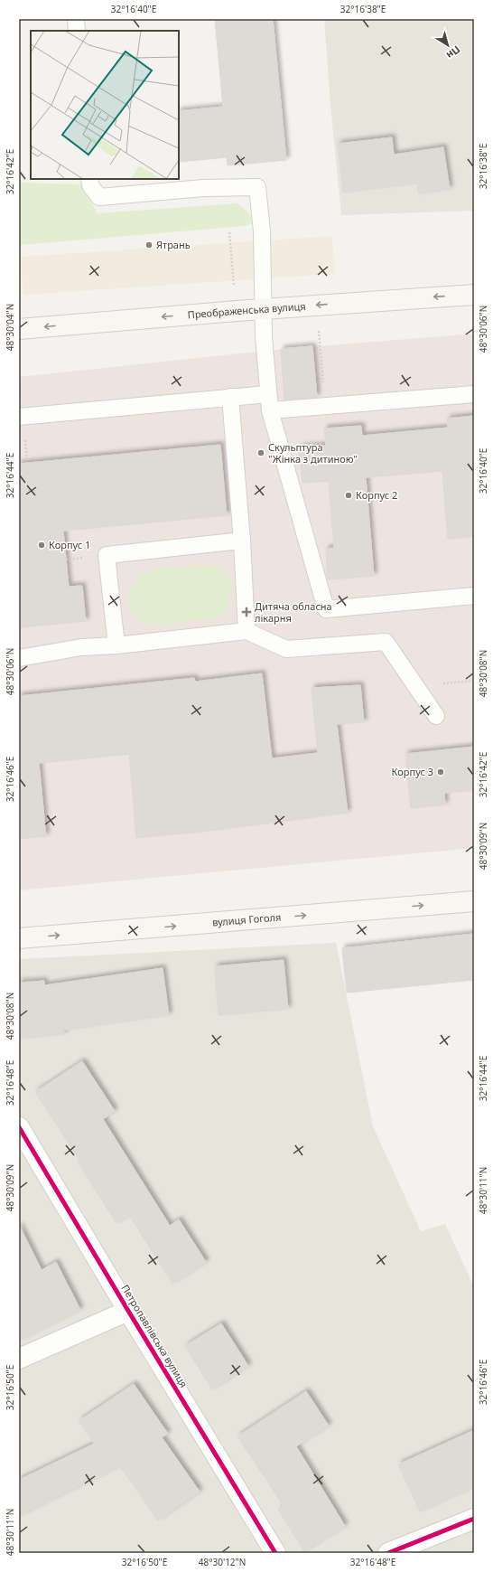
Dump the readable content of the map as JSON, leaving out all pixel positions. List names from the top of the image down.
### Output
{
  "streets": {
    "main road": ["Преображенська вулиця", "вулиця Гоголя"],
    "street": ["Петропавлівська вулиця"]
  },
  "one_way": ["Преображенська вулиця", "вулиця Гоголя"],
  "places": {
    "other": [
      "Ятрань",
      "Скульптура \"Жінка з дитиною\"",
      "Корпус 2",
      "Корпус 1",
      "Корпус 3"
    ],
    "health": ["Дитяча обласна лікарня"]
  },
  "north": "bottom right",
  "coordinates": [
    "32°16'40\"E",
    "32°16'38\"E",
    "32°16'42\"E",
    "48°30'04\"N",
    "48°30'06\"N",
    "32°16'44\"E",
    "48°30'08\"N",
    "32°16'46\"E",
    "48°30'09\"N",
    "32°16'48\"E",
    "48°30'11\"N",
    "32°16'50\"E",
    "48°30'12\"N"
  ]
}
